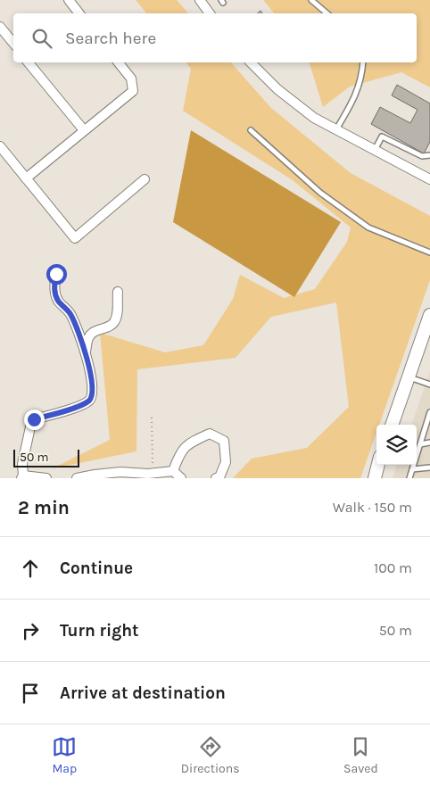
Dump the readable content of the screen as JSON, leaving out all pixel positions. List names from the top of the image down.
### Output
{
  "scale_bar": "50 m",
  "page": {
    "search": "Search here",
    "scale": "50 m",
    "heading": ["2 min", "Walk · 150 m"],
    "list": [
      ["Continue", "100 m"],
      ["Turn right", "50 m"],
      "Arrive at destination"
    ],
    "nav": ["Map", "Directions", "Saved"]
  }
}
